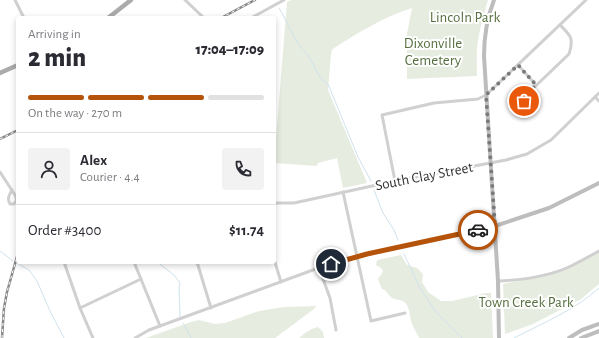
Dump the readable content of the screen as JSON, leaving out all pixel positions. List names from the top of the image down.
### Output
{
  "streets": {
    "street": ["South Clay Street"]
  },
  "parks": ["Lincoln Park", "Dixonville Cemetery", "Town Creek Park"],
  "page": {
    "heading": ["2 min", "Arriving in", "17:04–17:09"],
    "panel": [
      "Alex",
      "Courier · 4.4",
      "Order #3400",
      "$11.74"
    ],
    "bar": "On the way · 270 m"
  }
}
